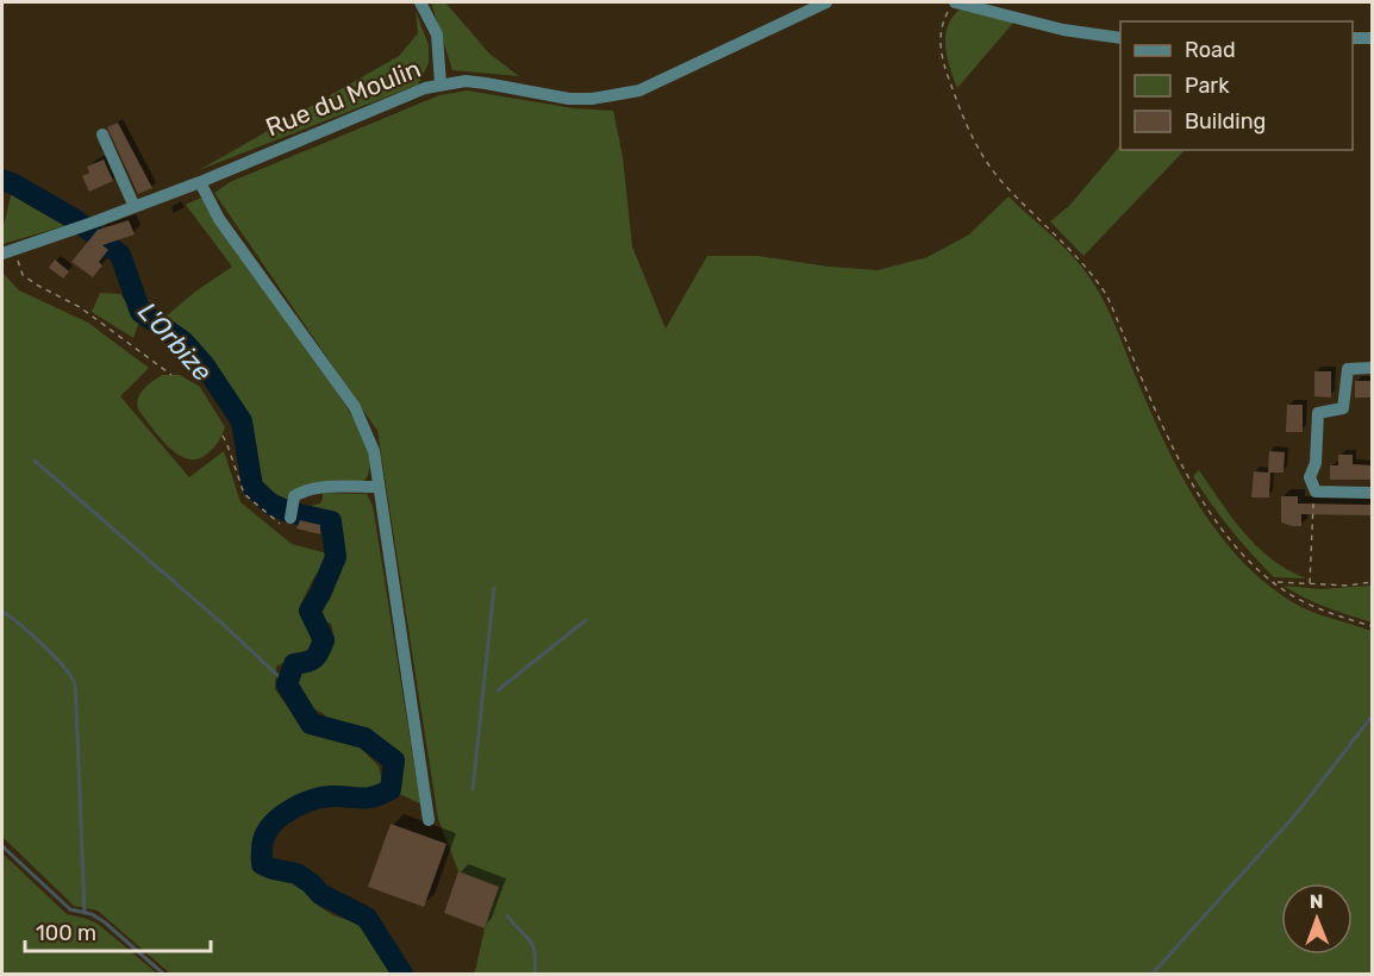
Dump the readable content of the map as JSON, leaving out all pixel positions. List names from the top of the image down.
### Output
{
  "streets": {
    "street": ["Rue du Moulin"]
  },
  "water": ["L'Orbize"],
  "legend": ["Road", "Park", "Building"],
  "scale_bar": "100 m",
  "north": "top"
}
